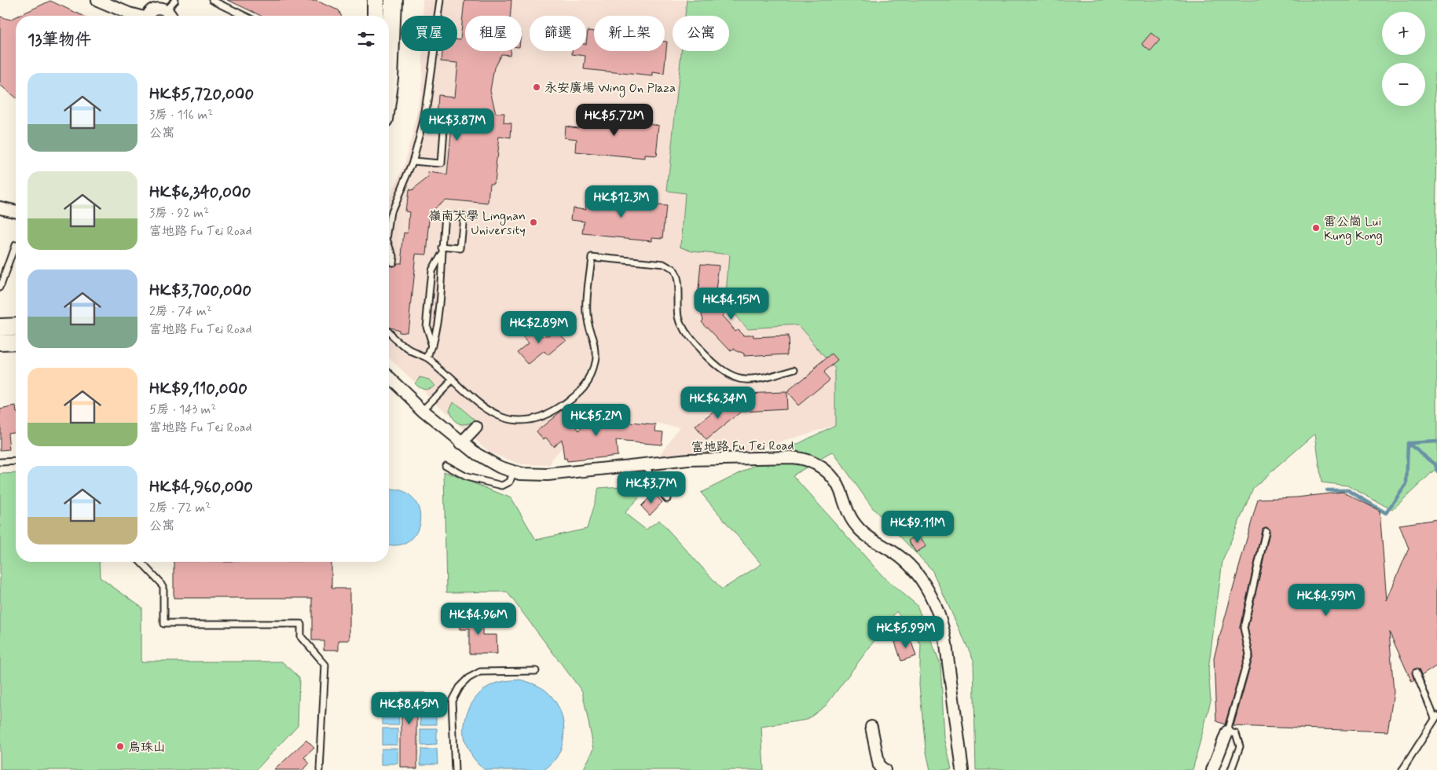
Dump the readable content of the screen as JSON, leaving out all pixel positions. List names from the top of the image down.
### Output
{
  "streets": {
    "street": ["富地路 Fu Tei Road"]
  },
  "places": [
    "永安廣場 Wing On Plaza",
    "嶺南大學 Lingnan University",
    "雷公崗 Lui Kung Kong",
    "烏珠山"
  ],
  "page": {
    "map_buttons": ["+", "−"],
    "chip": [
      "買屋",
      "租屋",
      "篩選",
      "新上架",
      "公寓"
    ],
    "heading": "13筆物件",
    "list": [
      {
        "name": "HK$5,720,000",
        "note": "3房 · 116 m² · 公寓"
      },
      {
        "name": "HK$6,340,000",
        "note": "3房 · 92 m² · 富地路 Fu Tei Road"
      },
      {
        "name": "HK$3,700,000",
        "note": "2房 · 74 m² · 富地路 Fu Tei Road"
      },
      {
        "name": "HK$9,110,000",
        "note": "5房 · 143 m² · 富地路 Fu Tei Road"
      },
      {
        "name": "HK$4,960,000",
        "note": "2房 · 72 m² · 公寓"
      }
    ],
    "price": [
      "HK$5.72M",
      "HK$3.87M",
      "HK$12.3M",
      "HK$4.15M",
      "HK$2.89M",
      "HK$6.34M",
      "HK$5.2M",
      "HK$3.7M",
      "HK$9.11M",
      "HK$4.99M",
      "HK$4.96M",
      "HK$5.99M",
      "HK$8.45M"
    ]
  }
}
